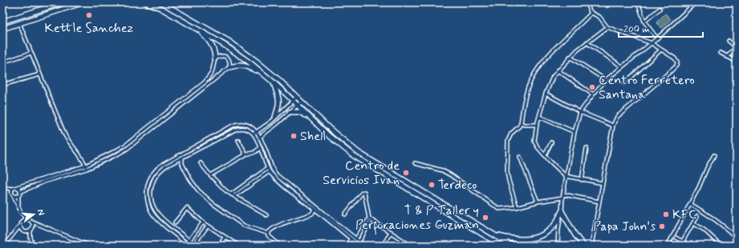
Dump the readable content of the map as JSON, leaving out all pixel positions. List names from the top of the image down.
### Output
{
  "places": [
    "Kettle Sanchez",
    "Centro Ferretero Santana",
    "Shell",
    "Centro de Servicios Ivan",
    "Terdeco",
    "KFC",
    "T & P Taller y Perforaciones Guzman",
    "Papa John's"
  ],
  "scale_bar": "200 m",
  "north": "right"
}
